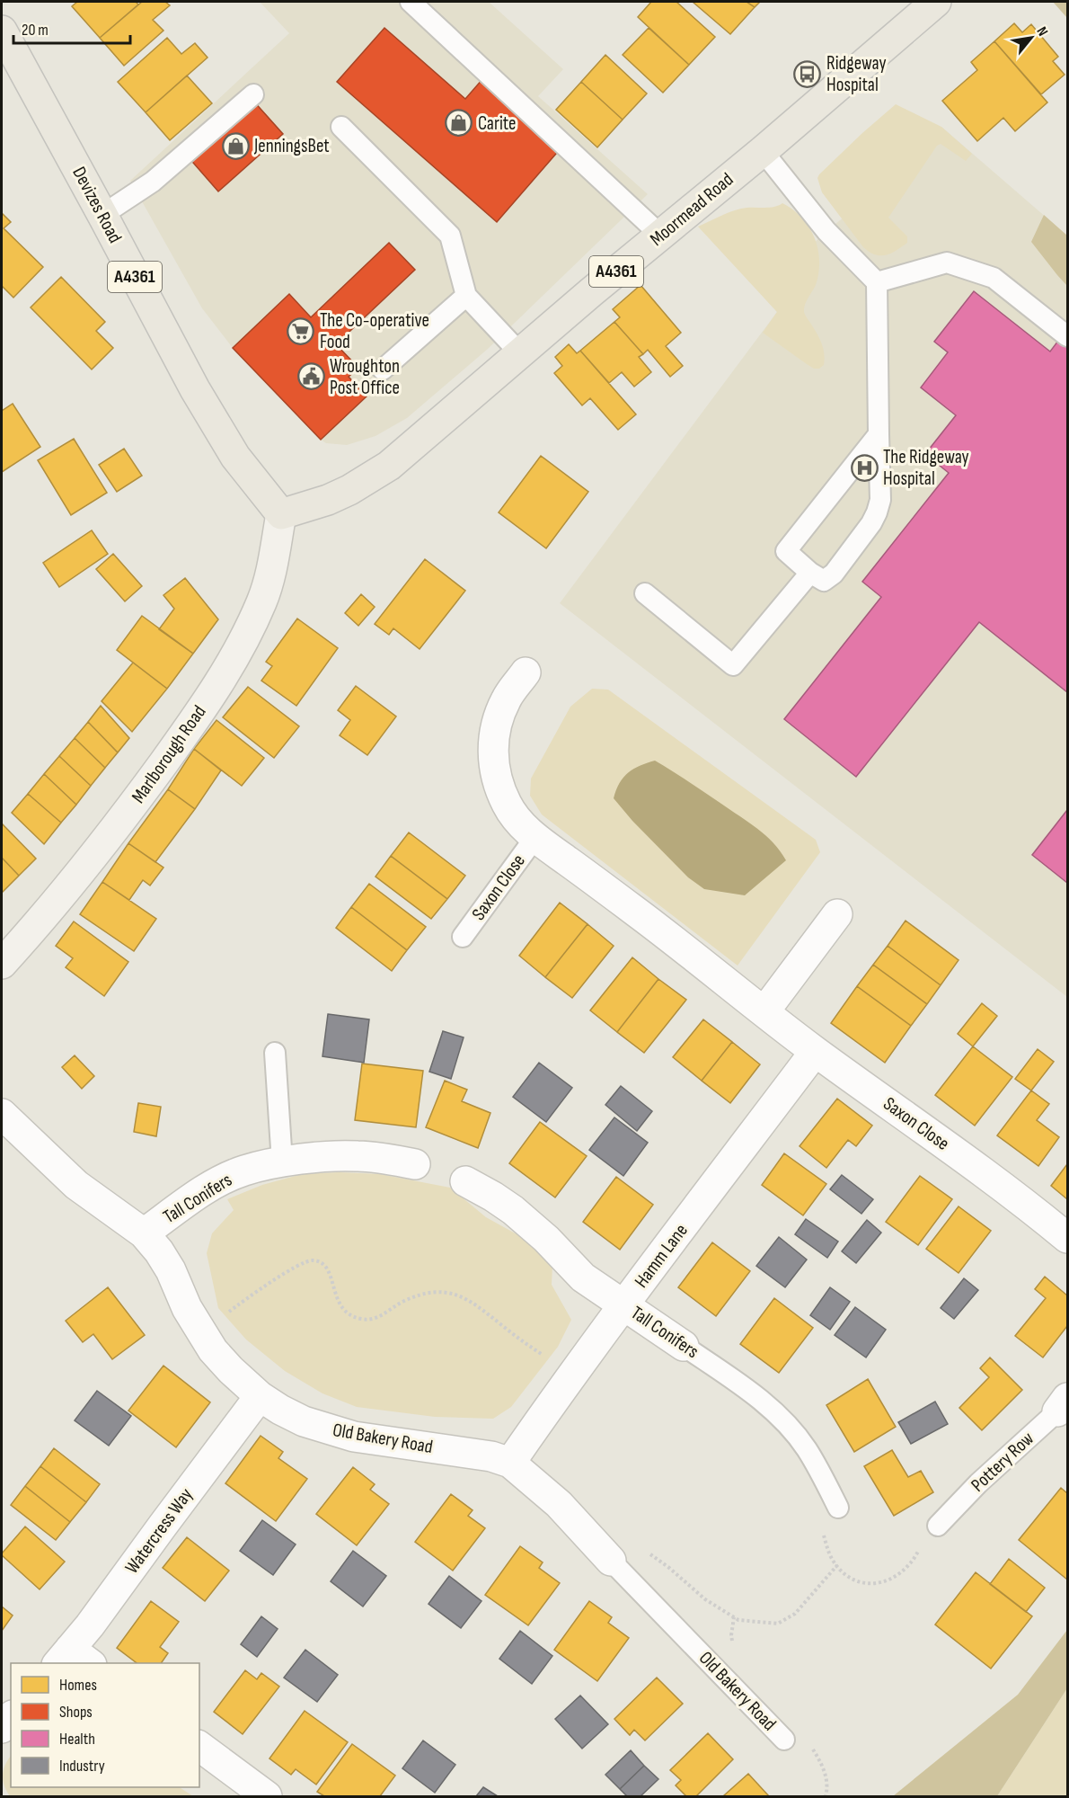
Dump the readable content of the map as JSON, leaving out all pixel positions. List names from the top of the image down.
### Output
{
  "streets": {
    "main road": [
      "Devizes Road",
      "Moormead Road",
      "A4361",
      "Marlborough Road"
    ],
    "street": [
      "Saxon Close",
      "Tall Conifers",
      "Hamm Lane",
      "Old Bakery Road",
      "Watercress Way"
    ],
    "lane": ["Pottery Row"]
  },
  "crossings": [
    ["Devizes Road", "Moormead Road"],
    ["Devizes Road", "Marlborough Road"],
    ["Moormead Road", "Marlborough Road"],
    ["Saxon Close", "Hamm Lane"],
    ["Tall Conifers", "Hamm Lane"],
    ["Tall Conifers", "Old Bakery Road"],
    ["Hamm Lane", "Old Bakery Road"],
    ["Old Bakery Road", "Watercress Way"]
  ],
  "places": {
    "bus stop": ["Ridgeway Hospital"],
    "shop": ["Carite", "JenningsBet"],
    "supermarket": ["The Co-operative Food"],
    "public building": ["Wroughton Post Office"],
    "hospital": ["The Ridgeway Hospital"]
  },
  "legend": [
    "Homes",
    "Shops",
    "Health",
    "Industry"
  ],
  "scale_bar": "20 m",
  "north": "top right"
}
